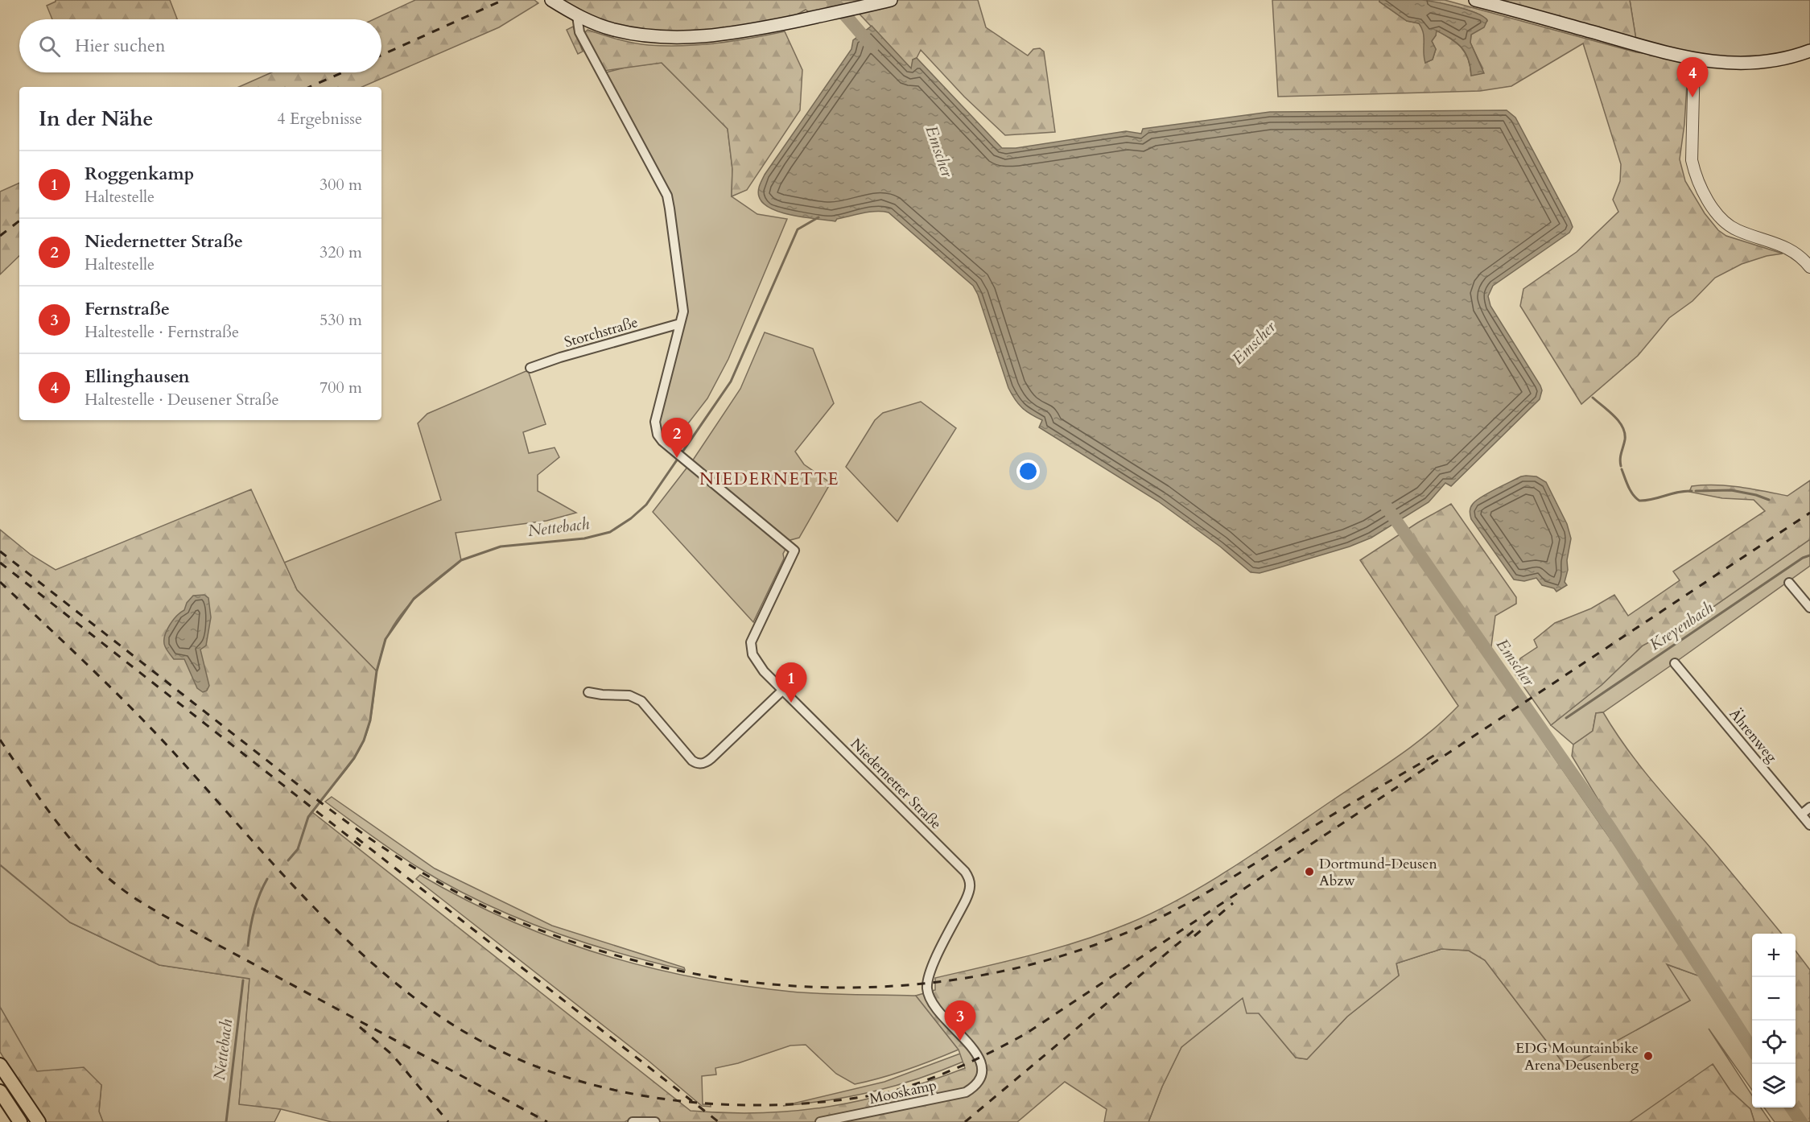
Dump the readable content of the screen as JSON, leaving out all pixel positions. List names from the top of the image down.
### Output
{
  "streets": {
    "street": [
      "Storchstraße",
      "Ährenweg",
      "Niedernetter Straße",
      "Mooskamp"
    ]
  },
  "crossings": [
    ["Storchstraße", "Niedernetter Straße"],
    ["Niedernetter Straße", "Mooskamp"]
  ],
  "districts": ["NIEDERNETTE"],
  "water": ["Emscher", "Nettebach", "Kreyenbach"],
  "places": ["Dortmund-Deusen Abzw", "EDG Mountainbike Arena Deusenberg"],
  "page": {
    "search": "Hier suchen",
    "pins": [
      "4",
      "2",
      "1",
      "3"
    ],
    "heading": ["In der Nähe", "4 Ergebnisse"],
    "list": [
      {
        "mark": "1",
        "name": "Roggenkamp",
        "note": "Haltestelle",
        "value": "300 m"
      },
      {
        "mark": "2",
        "name": "Niedernetter Straße",
        "note": "Haltestelle",
        "value": "320 m"
      },
      {
        "mark": "3",
        "name": "Fernstraße",
        "note": "Haltestelle · Fernstraße",
        "value": "530 m"
      },
      {
        "mark": "4",
        "name": "Ellinghausen",
        "note": "Haltestelle · Deusener Straße",
        "value": "700 m"
      }
    ],
    "map_buttons": ["+", "−"]
  }
}
